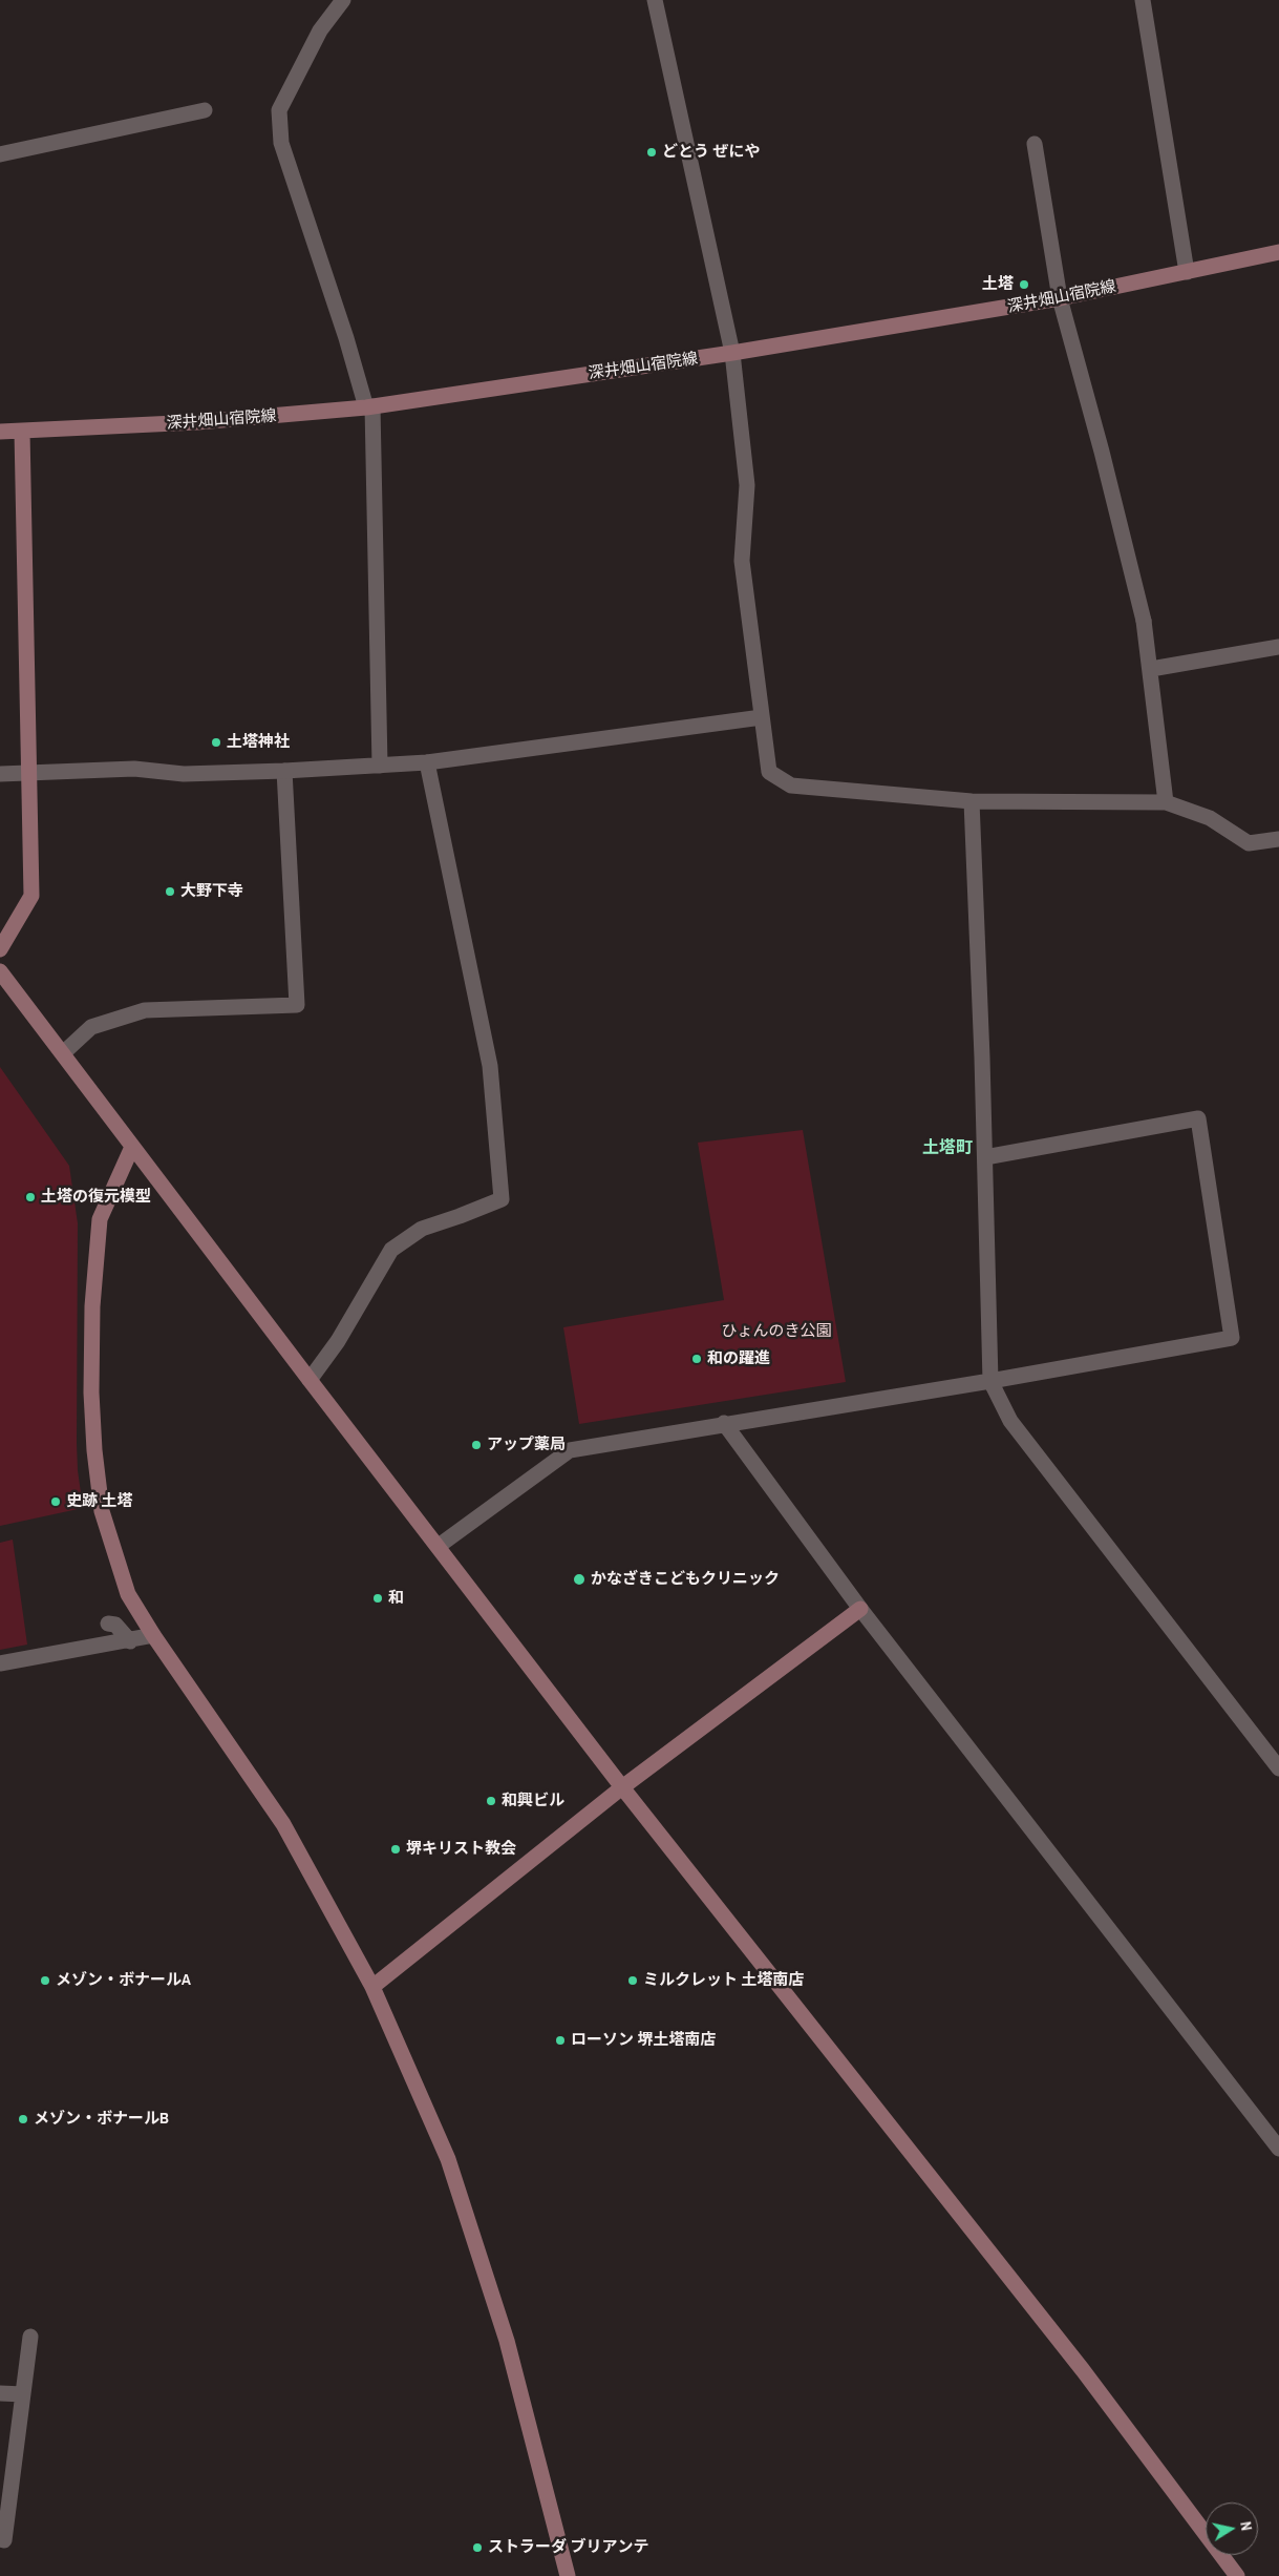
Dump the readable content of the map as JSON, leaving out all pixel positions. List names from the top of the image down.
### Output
{
  "streets": {
    "street": ["深井畑山宿院線"]
  },
  "districts": ["土塔町"],
  "parks": ["ひょんのき公園"],
  "places": [
    "どとう ぜにや",
    "土塔",
    "土塔神社",
    "大野下寺",
    "土塔の復元模型",
    "和の躍進",
    "アップ薬局",
    "史跡 土塔",
    "かなざきこどもクリニック",
    "和",
    "和興ビル",
    "堺キリスト教会",
    "メゾン・ボナールA",
    "ミルクレット 土塔南店",
    "ローソン 堺土塔南店",
    "メゾン・ボナールB",
    "ストラーダ ブリアンテ"
  ],
  "north": "right"
}
